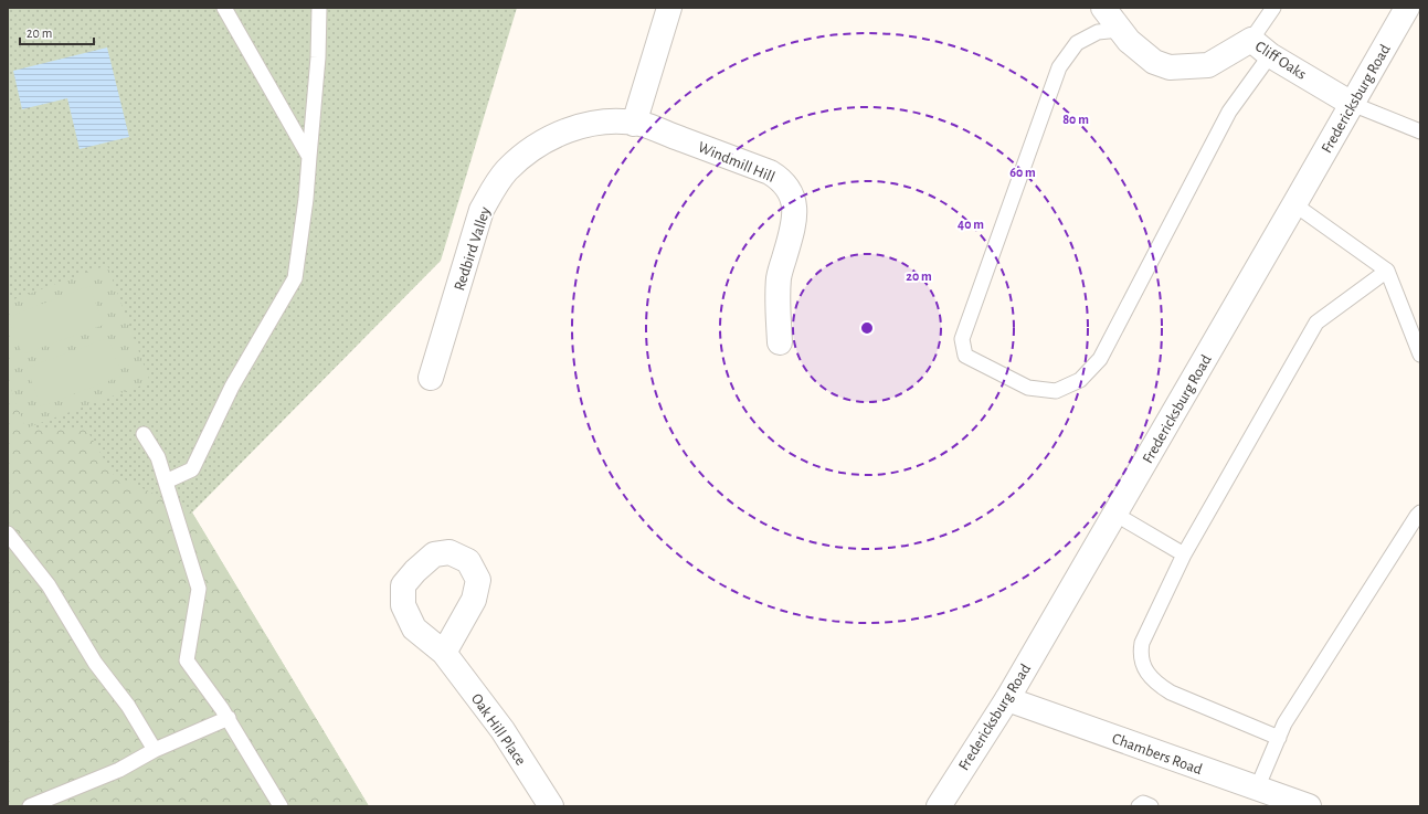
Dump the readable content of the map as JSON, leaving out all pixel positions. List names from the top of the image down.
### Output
{
  "streets": {
    "street": [
      "Cliff Oaks",
      "Fredericksburg Road",
      "Windmill Hill",
      "Redbird Valley",
      "Oak Hill Place",
      "Chambers Road"
    ]
  },
  "crossings": [
    ["Cliff Oaks", "Fredericksburg Road"],
    ["Fredericksburg Road", "Chambers Road"],
    ["Windmill Hill", "Redbird Valley"]
  ],
  "scale_bar": "20 m",
  "rings": [
    "80 m",
    "60 m",
    "40 m",
    "20 m"
  ]
}
